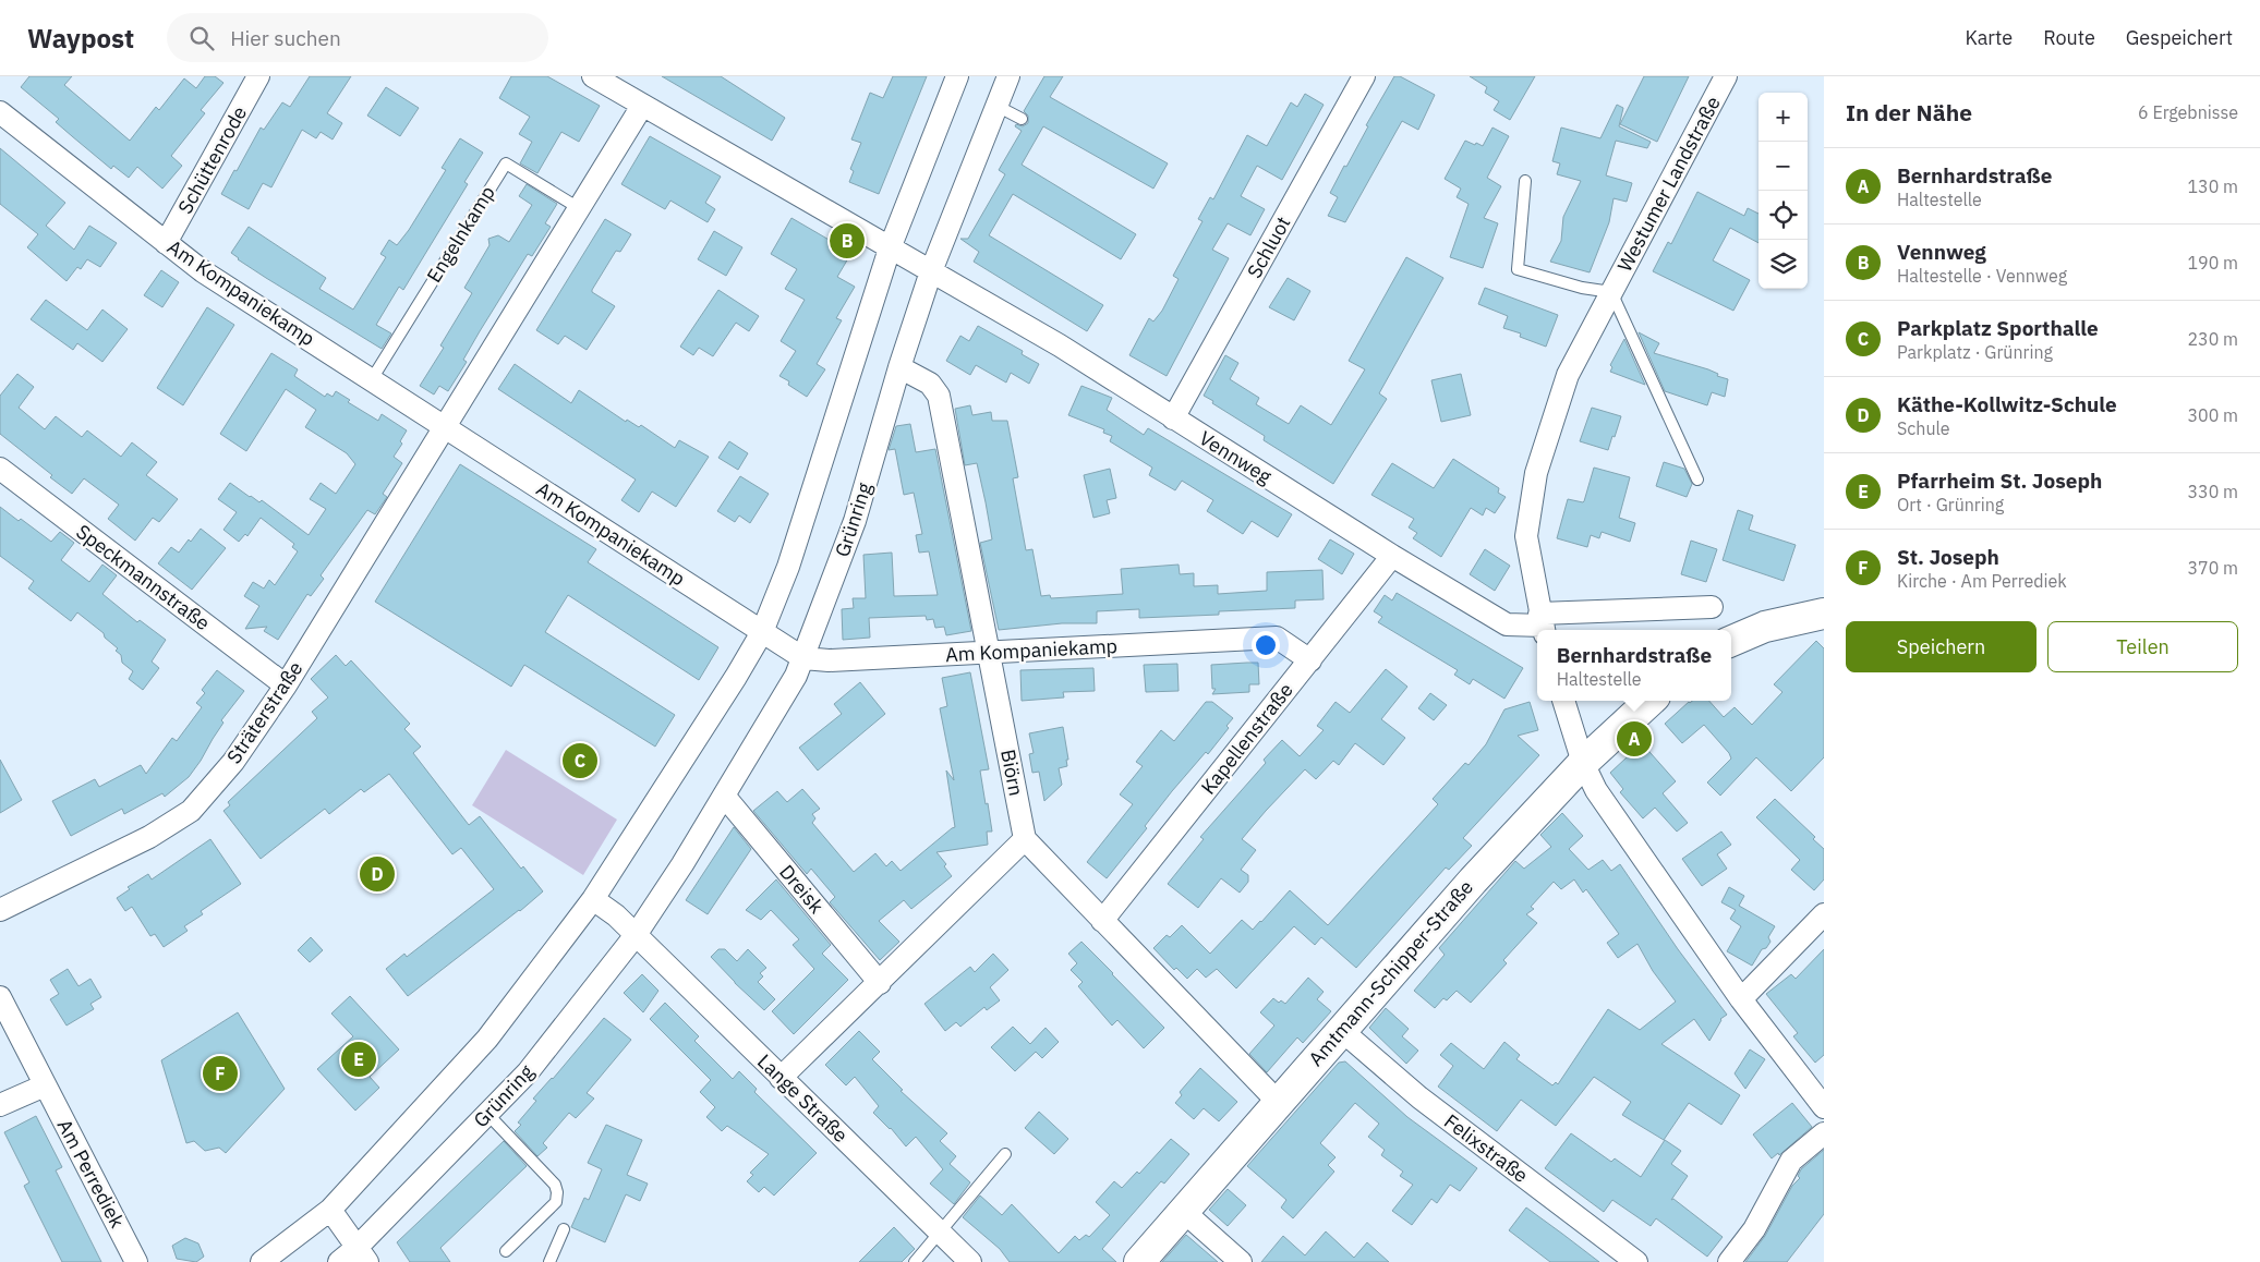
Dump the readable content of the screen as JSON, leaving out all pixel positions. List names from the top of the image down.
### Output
{
  "streets": {
    "street": [
      "Schüttenrode",
      "Westumer Landstraße",
      "Schluot",
      "Am Kompaniekamp",
      "Vennweg",
      "Grünring",
      "Speckmannstraße",
      "Sträterstraße",
      "Kapellenstraße",
      "Biörn",
      "Dreisk",
      "Amtmann-Schipper-Straße",
      "Lange Straße",
      "Felixstraße",
      "Am Perrediek"
    ],
    "lane": ["Engelnkamp"]
  },
  "crossings": [
    ["Schüttenrode", "Am Kompaniekamp"],
    ["Westumer Landstraße", "Vennweg"],
    ["Engelnkamp", "Am Kompaniekamp"],
    ["Schluot", "Vennweg"],
    ["Am Kompaniekamp", "Grünring"],
    ["Am Kompaniekamp", "Sträterstraße"],
    ["Am Kompaniekamp", "Kapellenstraße"],
    ["Am Kompaniekamp", "Biörn"],
    ["Vennweg", "Grünring"],
    ["Vennweg", "Kapellenstraße"],
    ["Grünring", "Biörn"],
    ["Grünring", "Dreisk"],
    ["Grünring", "Lange Straße"],
    ["Speckmannstraße", "Sträterstraße"],
    ["Amtmann-Schipper-Straße", "Felixstraße"]
  ],
  "page": {
    "header": "Waypost",
    "search": "Hier suchen",
    "nav": ["Karte", "Route", "Gespeichert"],
    "heading": ["In der Nähe", "6 Ergebnisse"],
    "map_buttons": ["+", "−"],
    "list": [
      {
        "mark": "A",
        "name": "Bernhardstraße",
        "note": "Haltestelle",
        "value": "130 m"
      },
      {
        "mark": "B",
        "name": "Vennweg",
        "note": "Haltestelle · Vennweg",
        "value": "190 m"
      },
      {
        "mark": "C",
        "name": "Parkplatz Sporthalle",
        "note": "Parkplatz · Grünring",
        "value": "230 m"
      },
      {
        "mark": "D",
        "name": "Käthe-Kollwitz-Schule",
        "note": "Schule",
        "value": "300 m"
      },
      {
        "mark": "E",
        "name": "Pfarrheim St. Joseph",
        "note": "Ort · Grünring",
        "value": "330 m"
      },
      {
        "mark": "F",
        "name": "St. Joseph",
        "note": "Kirche · Am Perrediek",
        "value": "370 m"
      }
    ],
    "pins": [
      "B",
      "A",
      "C",
      "D",
      "E",
      "F"
    ],
    "buttons": ["Speichern", "Teilen"],
    "popup": ["Bernhardstraße", "Haltestelle"]
  }
}
